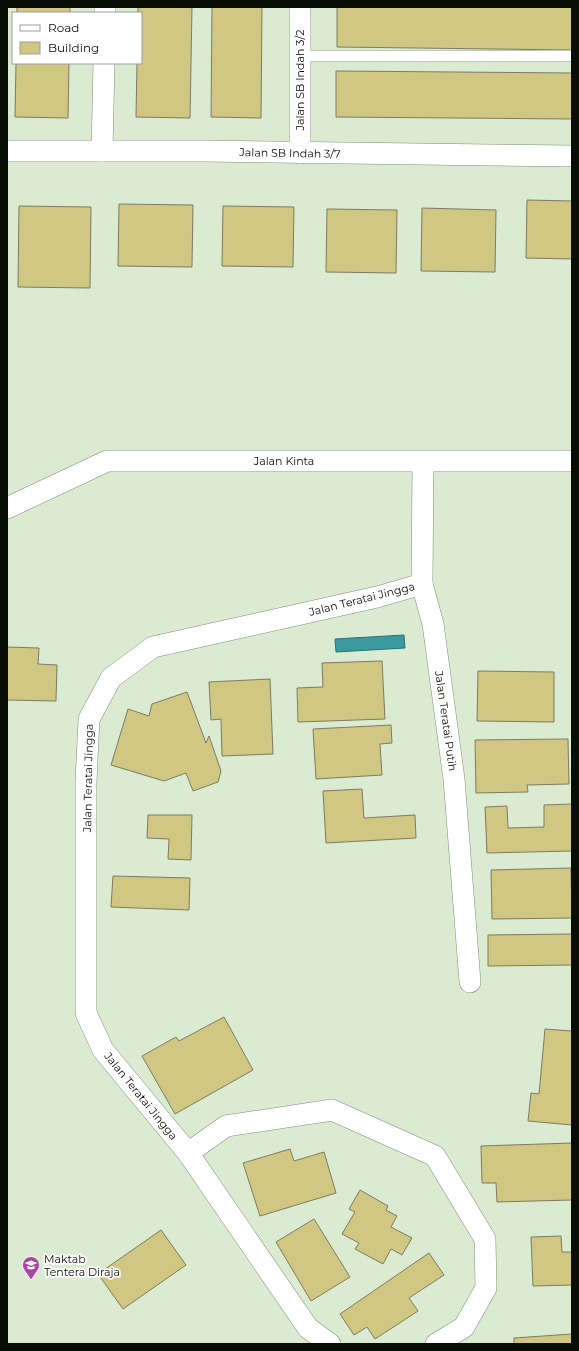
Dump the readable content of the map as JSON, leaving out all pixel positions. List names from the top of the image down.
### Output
{
  "streets": {
    "street": [
      "Jalan SB Indah 3/2",
      "Jalan SB Indah 3/7",
      "Jalan Kinta",
      "Jalan Teratai Jingga",
      "Jalan Teratai Putih"
    ]
  },
  "crossings": [
    ["Jalan SB Indah 3/2", "Jalan SB Indah 3/7"],
    ["Jalan Kinta", "Jalan Teratai Putih"],
    ["Jalan Teratai Jingga", "Jalan Teratai Putih"]
  ],
  "places": {
    "school or university": ["Maktab Tentera Diraja"]
  },
  "legend": ["Road", "Building"]
}
